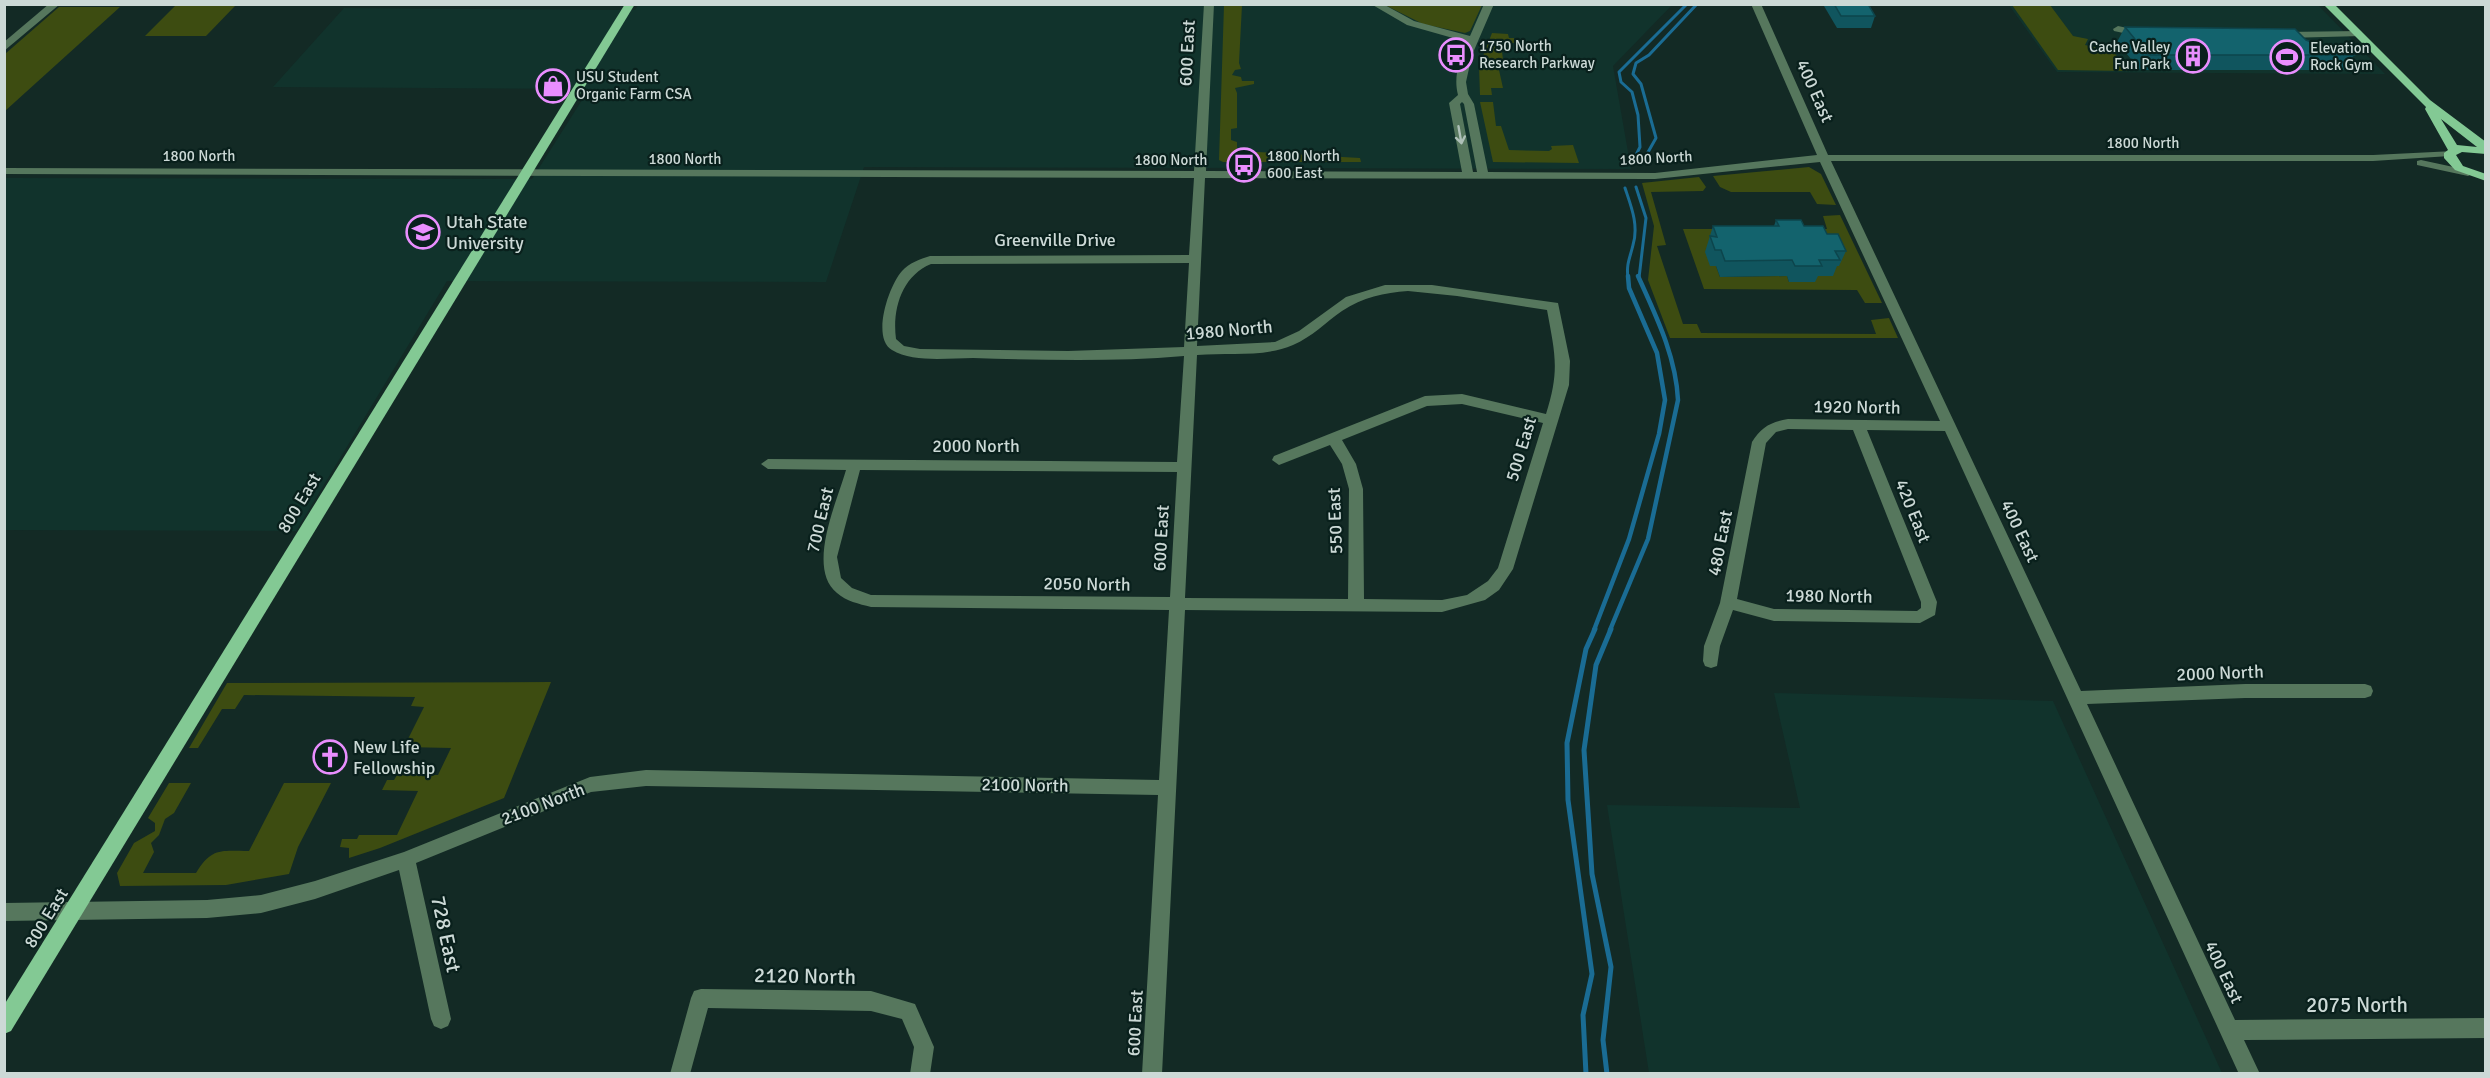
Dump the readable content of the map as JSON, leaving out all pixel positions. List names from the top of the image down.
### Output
{
  "streets": {
    "main road": ["800 East"],
    "street": [
      "600 East",
      "400 East",
      "1800 North",
      "Greenville Drive",
      "1980 North",
      "1920 North",
      "2000 North",
      "500 East",
      "420 East",
      "700 East",
      "550 East",
      "480 East",
      "2050 North",
      "2100 North",
      "728 East",
      "2120 North",
      "2075 North"
    ]
  },
  "crossings": [
    ["600 East", "1800 North"],
    ["600 East", "Greenville Drive"],
    ["600 East", "1980 North"],
    ["600 East", "2000 North"],
    ["600 East", "2050 North"],
    ["600 East", "2100 North"],
    ["400 East", "1800 North"],
    ["400 East", "1920 North"],
    ["400 East", "2000 North"],
    ["400 East", "2075 North"],
    ["1800 North", "800 East"],
    ["Greenville Drive", "1980 North"],
    ["1980 North", "500 East"],
    ["1980 North", "420 East"],
    ["1980 North", "480 East"],
    ["1920 North", "420 East"],
    ["1920 North", "480 East"],
    ["2000 North", "700 East"],
    ["500 East", "2050 North"],
    ["800 East", "2100 North"],
    ["700 East", "2050 North"],
    ["550 East", "2050 North"],
    ["2100 North", "728 East"]
  ],
  "places": {
    "bus stop": ["1750 North Research Parkway", "1800 North 600 East"],
    "building": ["Cache Valley Fun Park"],
    "sports": ["Elevation Rock Gym"],
    "shop": ["USU Student Organic Farm CSA"],
    "school or university": ["Utah State University"],
    "church": ["New Life Fellowship"]
  }
}
